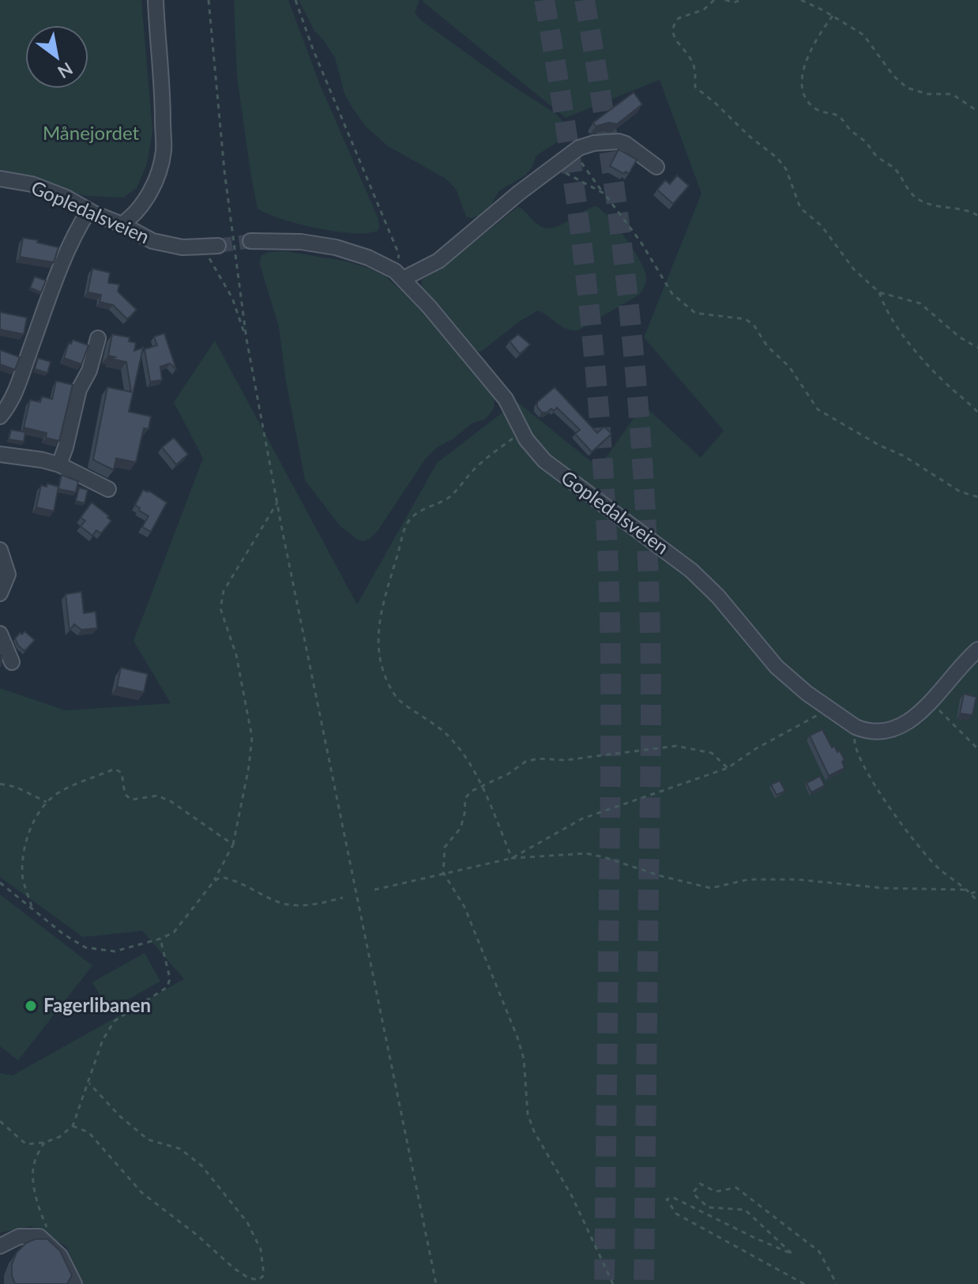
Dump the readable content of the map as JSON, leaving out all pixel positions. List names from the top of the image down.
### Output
{
  "streets": {
    "street": ["Gopledalsveien"]
  },
  "parks": ["Månejordet"],
  "places": ["Fagerlibanen"],
  "north": "bottom right"
}
